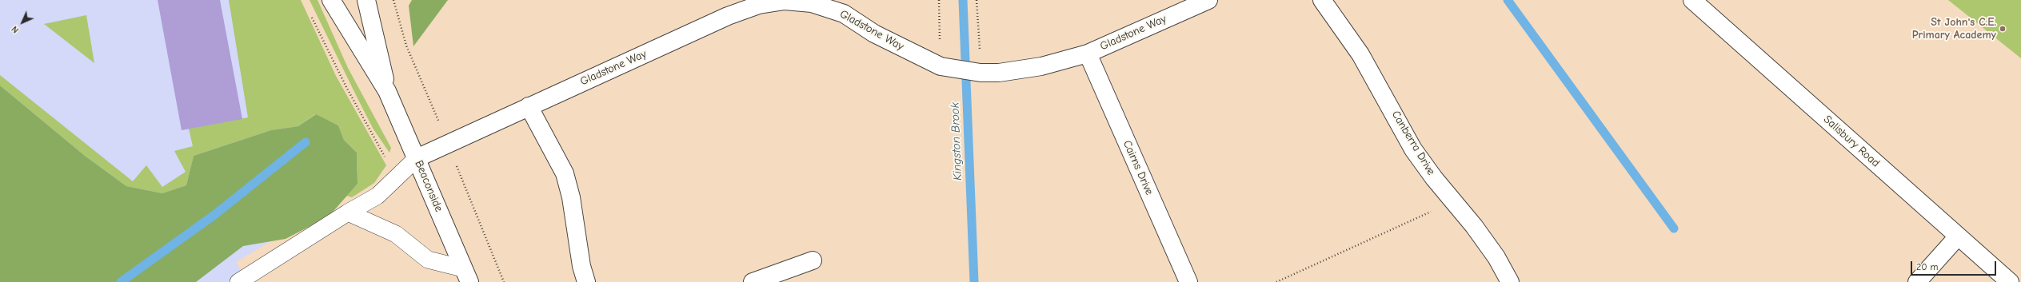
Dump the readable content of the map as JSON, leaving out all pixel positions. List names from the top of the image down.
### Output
{
  "streets": {
    "main road": [
      "Gladstone Way",
      "Salisbury Road",
      "Canberra Drive",
      "Cairns Drive",
      "Beaconside"
    ]
  },
  "crossings": [
    ["Gladstone Way", "Cairns Drive"],
    ["Gladstone Way", "Beaconside"]
  ],
  "water": ["Kingston Brook"],
  "places": ["St John's C.E. Primary Academy"],
  "scale_bar": "20 m",
  "north": "bottom left"
}
